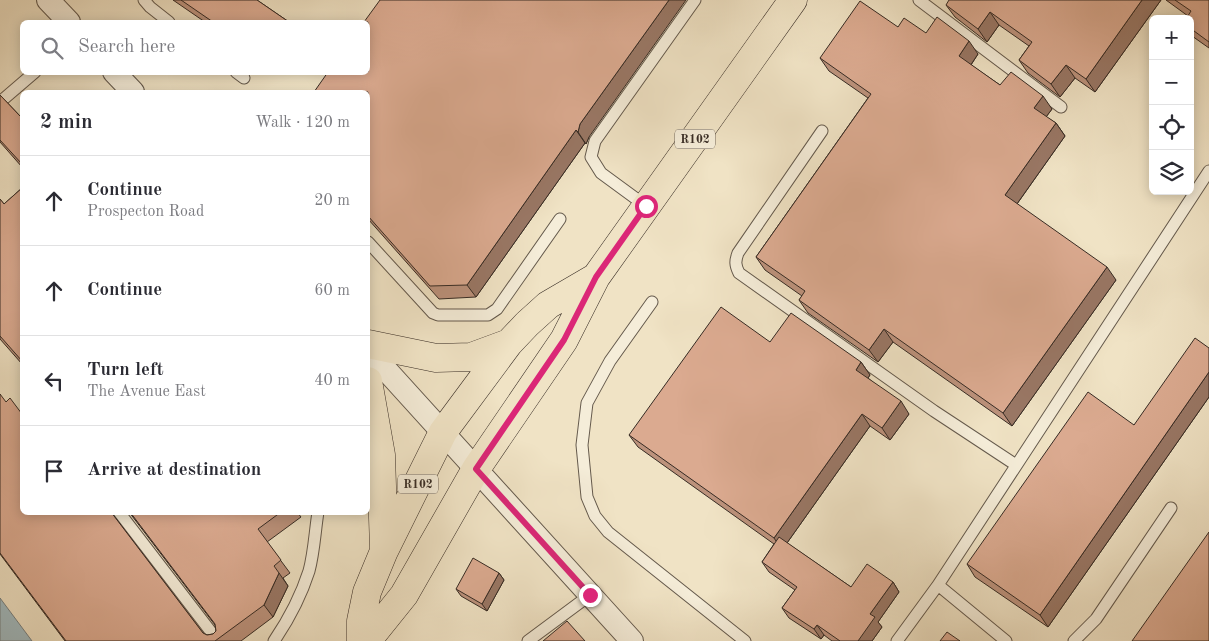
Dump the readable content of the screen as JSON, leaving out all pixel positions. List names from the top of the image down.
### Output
{
  "streets": {
    "main road": ["R102"]
  },
  "page": {
    "map_buttons": ["+", "−"],
    "search": "Search here",
    "heading": ["2 min", "Walk · 120 m"],
    "list": [
      ["Continue", "Prospecton Road", "20 m"],
      ["Continue", "60 m"],
      ["Turn left", "The Avenue East", "40 m"],
      "Arrive at destination"
    ]
  }
}
